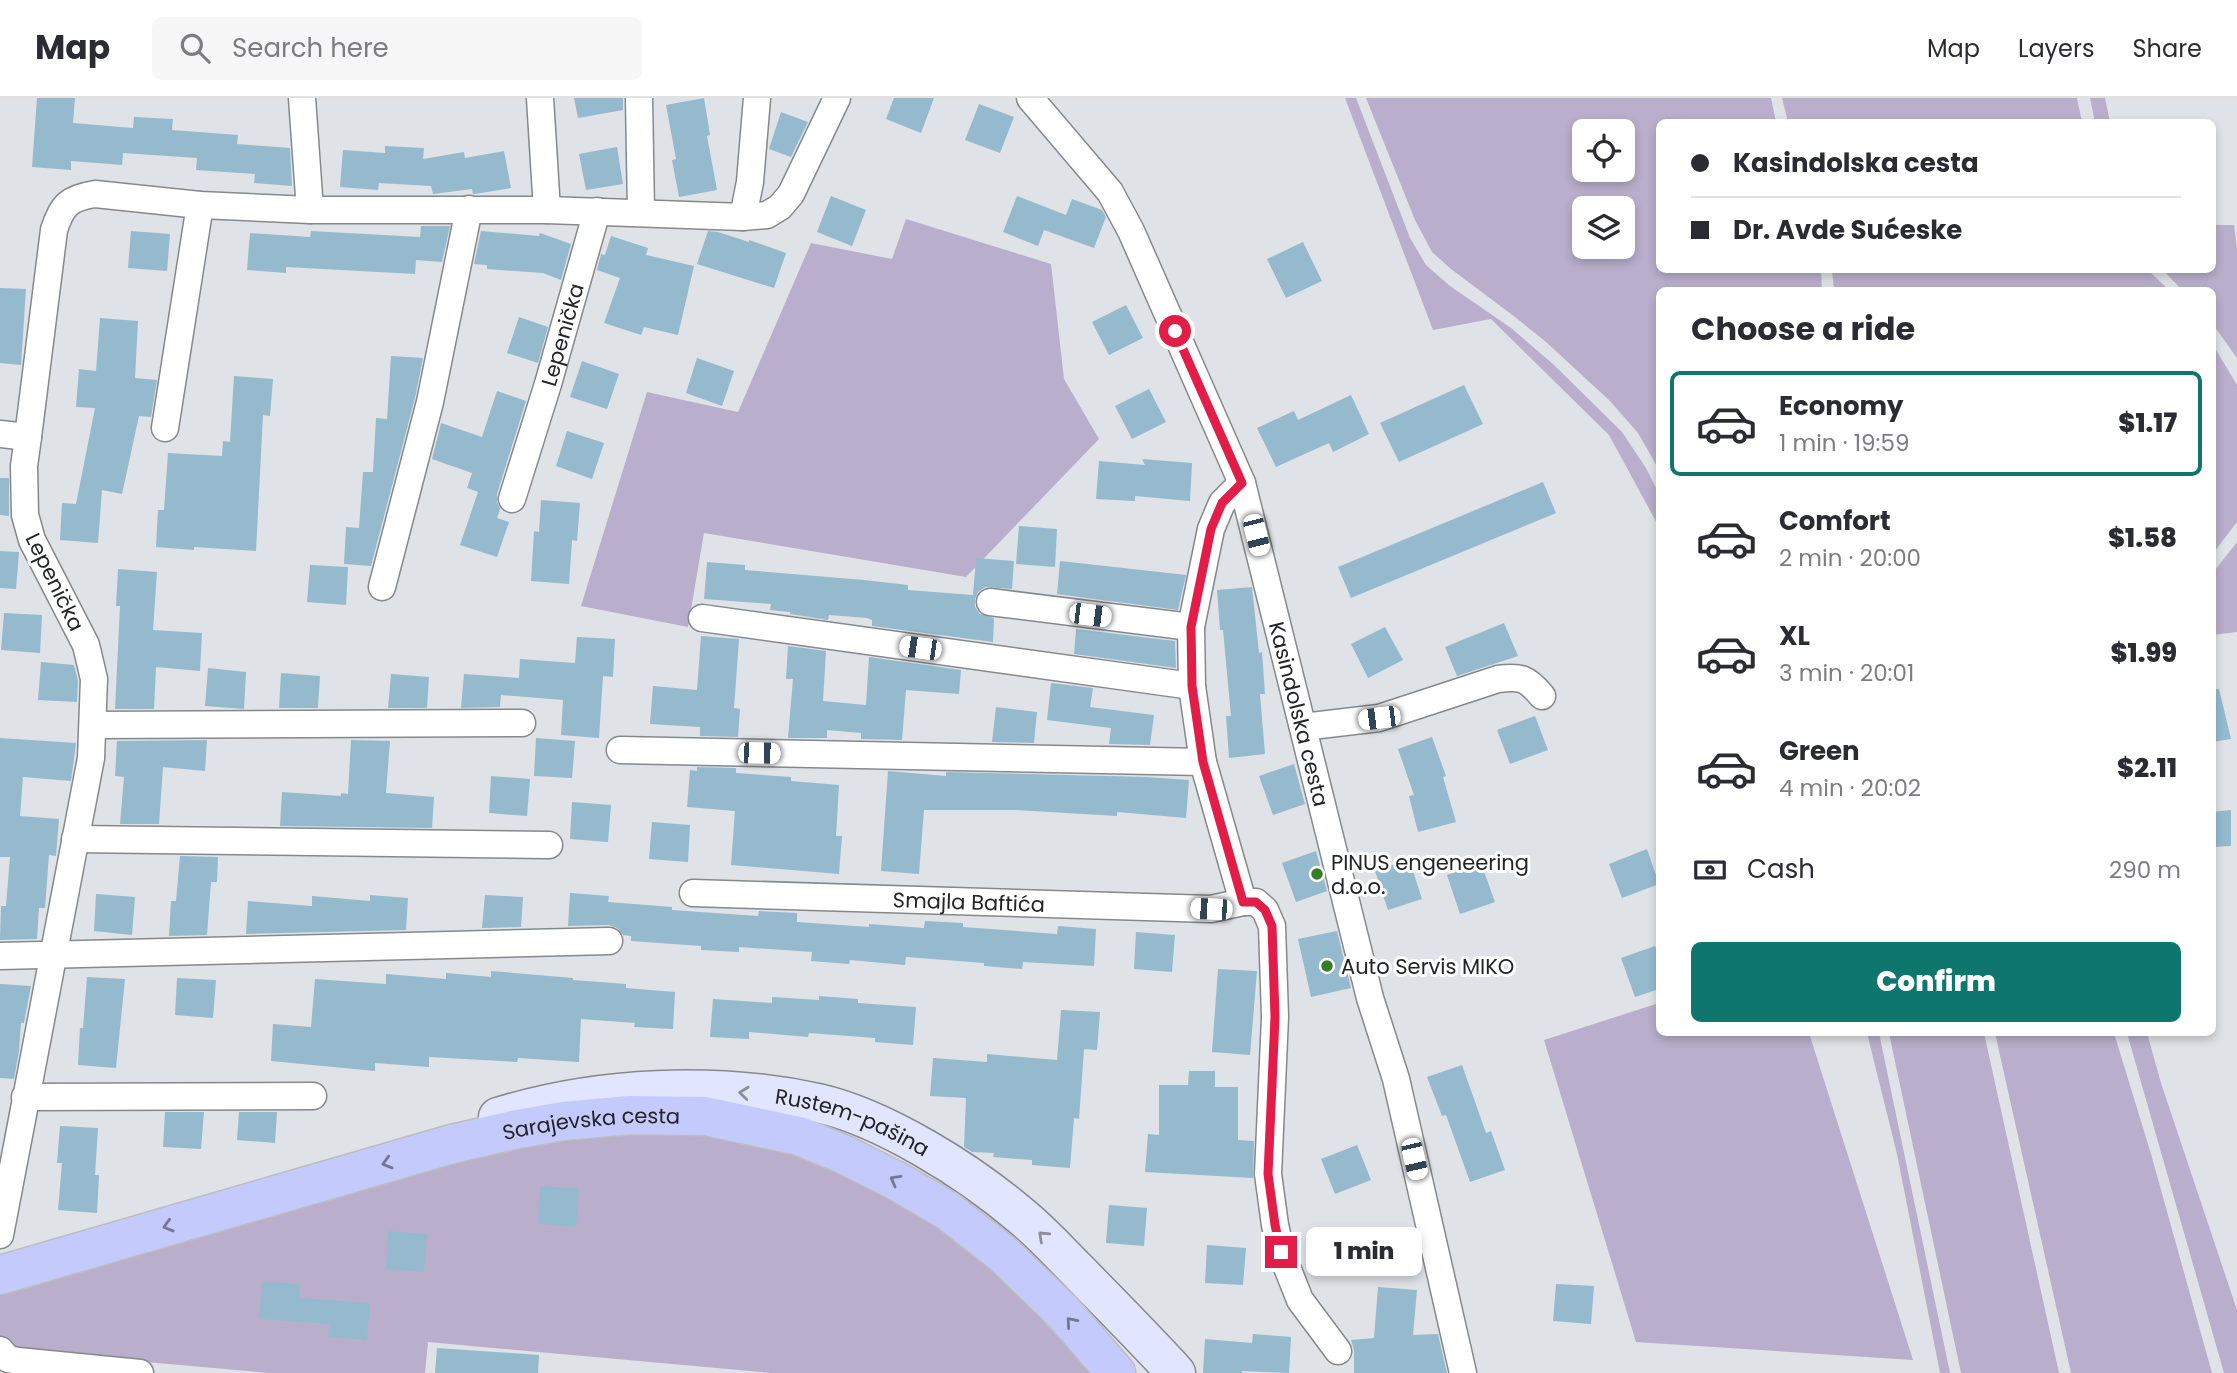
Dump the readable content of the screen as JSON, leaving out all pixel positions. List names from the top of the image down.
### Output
{
  "streets": {
    "main road": ["Sarajevska cesta", "Rustem-pašina"],
    "street": ["Lepenička", "Kasindolska cesta", "Smajla Baftića"]
  },
  "crossings": [
    ["Sarajevska cesta", "Rustem-pašina"]
  ],
  "one_way": ["Sarajevska cesta", "Rustem-pašina"],
  "places": ["PINUS engeneering d.o.o.", "Auto Servis MIKO"],
  "page": {
    "header": "Map",
    "search": "Search here",
    "nav": ["Map", "Layers", "Share"],
    "banner": ["Kasindolska cesta", "Dr. Avde Sućeske"],
    "heading": "Choose a ride",
    "list": [
      {
        "name": "Economy",
        "note": "1 min · 19:59",
        "value": "$1.17"
      },
      {
        "name": "Comfort",
        "note": "2 min · 20:00",
        "value": "$1.58"
      },
      {
        "name": "XL",
        "note": "3 min · 20:01",
        "value": "$1.99"
      },
      {
        "name": "Green",
        "note": "4 min · 20:02",
        "value": "$2.11"
      }
    ],
    "pay": ["Cash", "290 m"],
    "buttons": "Confirm",
    "bubble": "1 min"
  }
}
